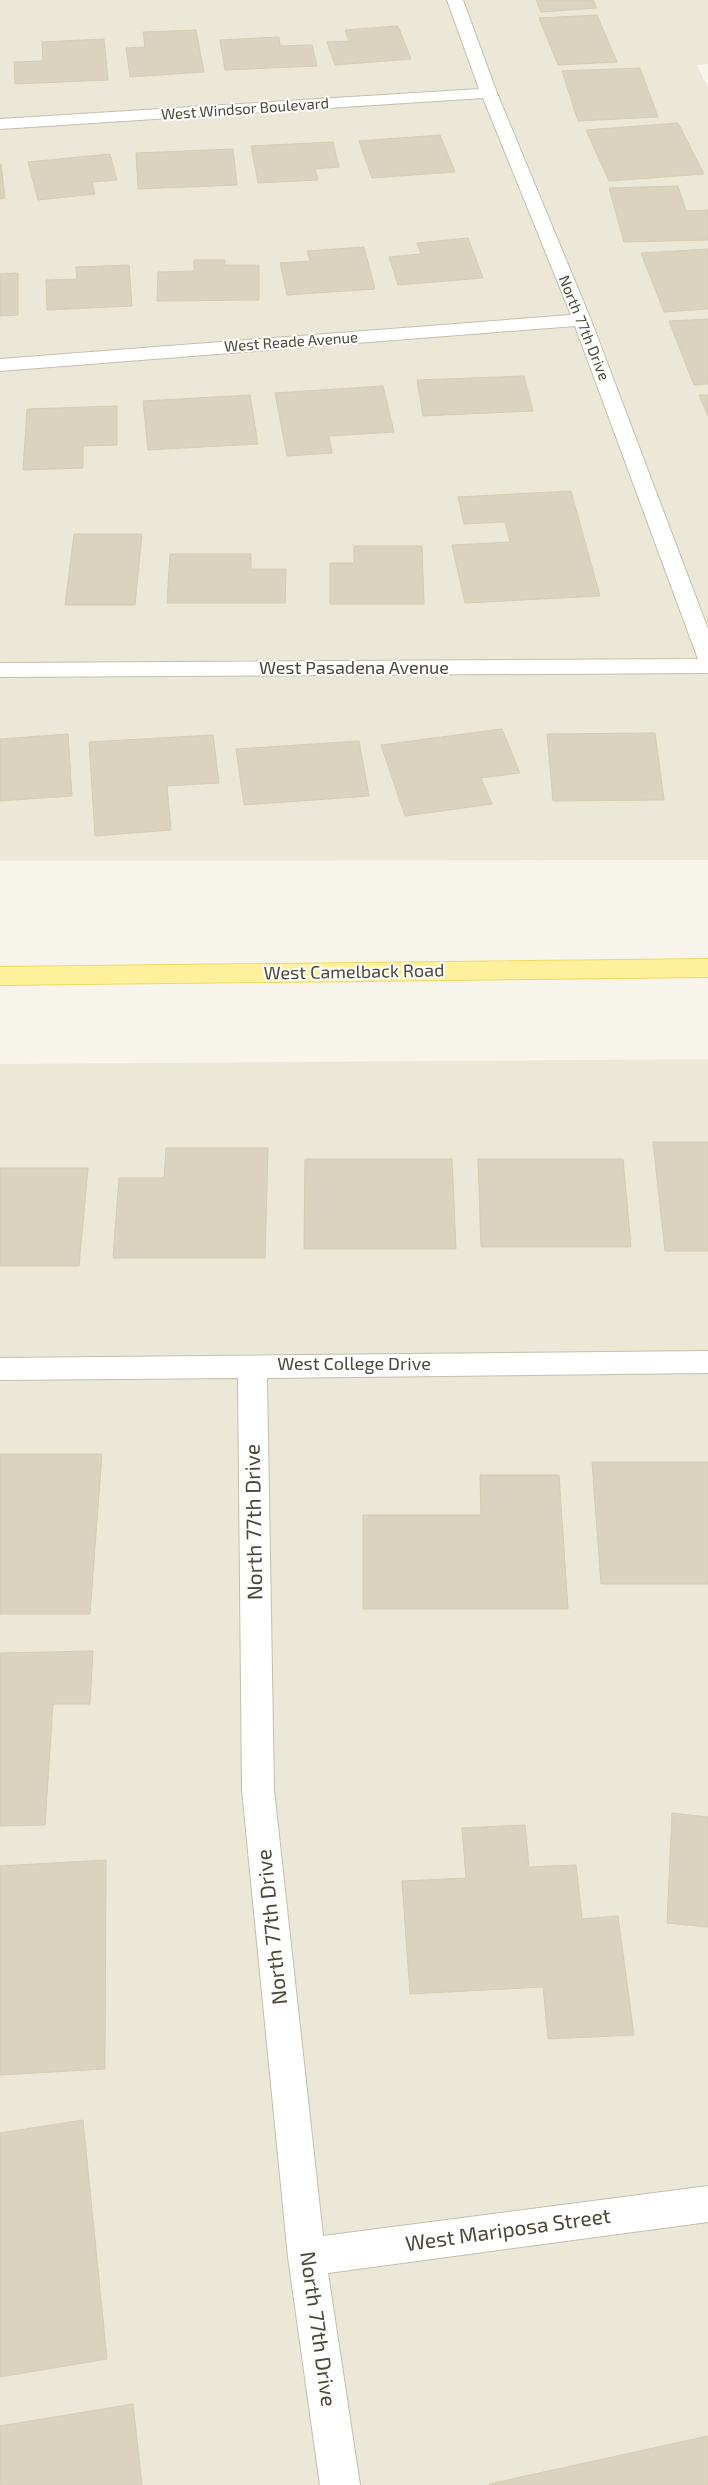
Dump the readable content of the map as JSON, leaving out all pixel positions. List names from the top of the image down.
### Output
{
  "streets": {
    "main road": ["West Camelback Road"],
    "street": [
      "West Windsor Boulevard",
      "North 77th Drive",
      "West Reade Avenue",
      "West Pasadena Avenue",
      "West College Drive",
      "West Mariposa Street"
    ]
  },
  "crossings": [
    ["West Windsor Boulevard", "North 77th Drive"],
    ["North 77th Drive", "West Reade Avenue"],
    ["North 77th Drive", "West College Drive"],
    ["North 77th Drive", "West Mariposa Street"]
  ]
}
